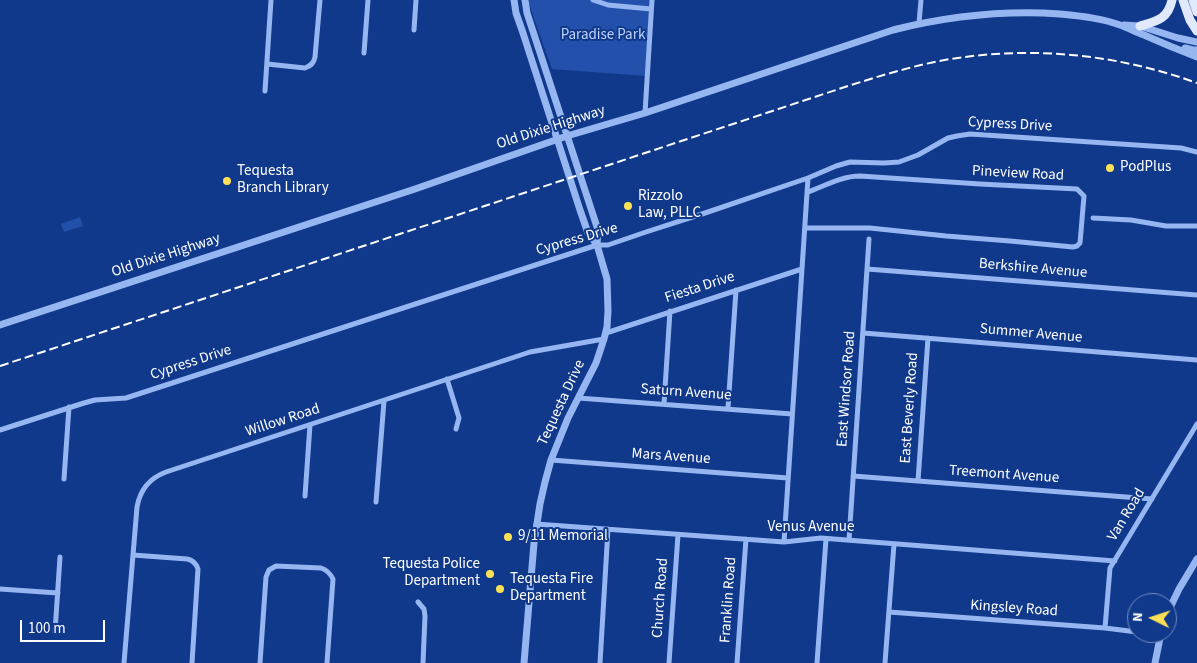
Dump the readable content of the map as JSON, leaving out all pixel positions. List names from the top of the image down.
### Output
{
  "streets": {
    "street": [
      "Cypress Drive",
      "Old Dixie Highway",
      "Pineview Road",
      "Berkshire Avenue",
      "Fiesta Drive",
      "Summer Avenue",
      "East Windsor Road",
      "Saturn Avenue",
      "Tequesta Drive",
      "East Beverly Road",
      "Willow Road",
      "Mars Avenue",
      "Treemont Avenue",
      "Van Road",
      "Venus Avenue",
      "Church Road",
      "Franklin Road",
      "Kingsley Road"
    ]
  },
  "crossings": [
    ["Cypress Drive", "Tequesta Drive"],
    ["Old Dixie Highway", "Tequesta Drive"],
    ["Berkshire Avenue", "East Windsor Road"],
    ["Fiesta Drive", "Tequesta Drive"],
    ["Fiesta Drive", "Willow Road"],
    ["Summer Avenue", "East Windsor Road"],
    ["Summer Avenue", "East Beverly Road"],
    ["East Windsor Road", "Treemont Avenue"],
    ["East Windsor Road", "Venus Avenue"],
    ["Saturn Avenue", "Tequesta Drive"],
    ["Tequesta Drive", "Willow Road"],
    ["Tequesta Drive", "Mars Avenue"],
    ["Tequesta Drive", "Venus Avenue"],
    ["East Beverly Road", "Treemont Avenue"],
    ["Treemont Avenue", "Van Road"],
    ["Van Road", "Venus Avenue"],
    ["Van Road", "Kingsley Road"],
    ["Venus Avenue", "Church Road"],
    ["Venus Avenue", "Franklin Road"]
  ],
  "parks": ["Paradise Park"],
  "places": [
    "PodPlus",
    "Tequesta Branch Library",
    "Rizzolo Law, PLLC",
    "9/11 Memorial",
    "Tequesta Police Department",
    "Tequesta Fire Department"
  ],
  "scale_bar": "100 m",
  "north": "left"
}
